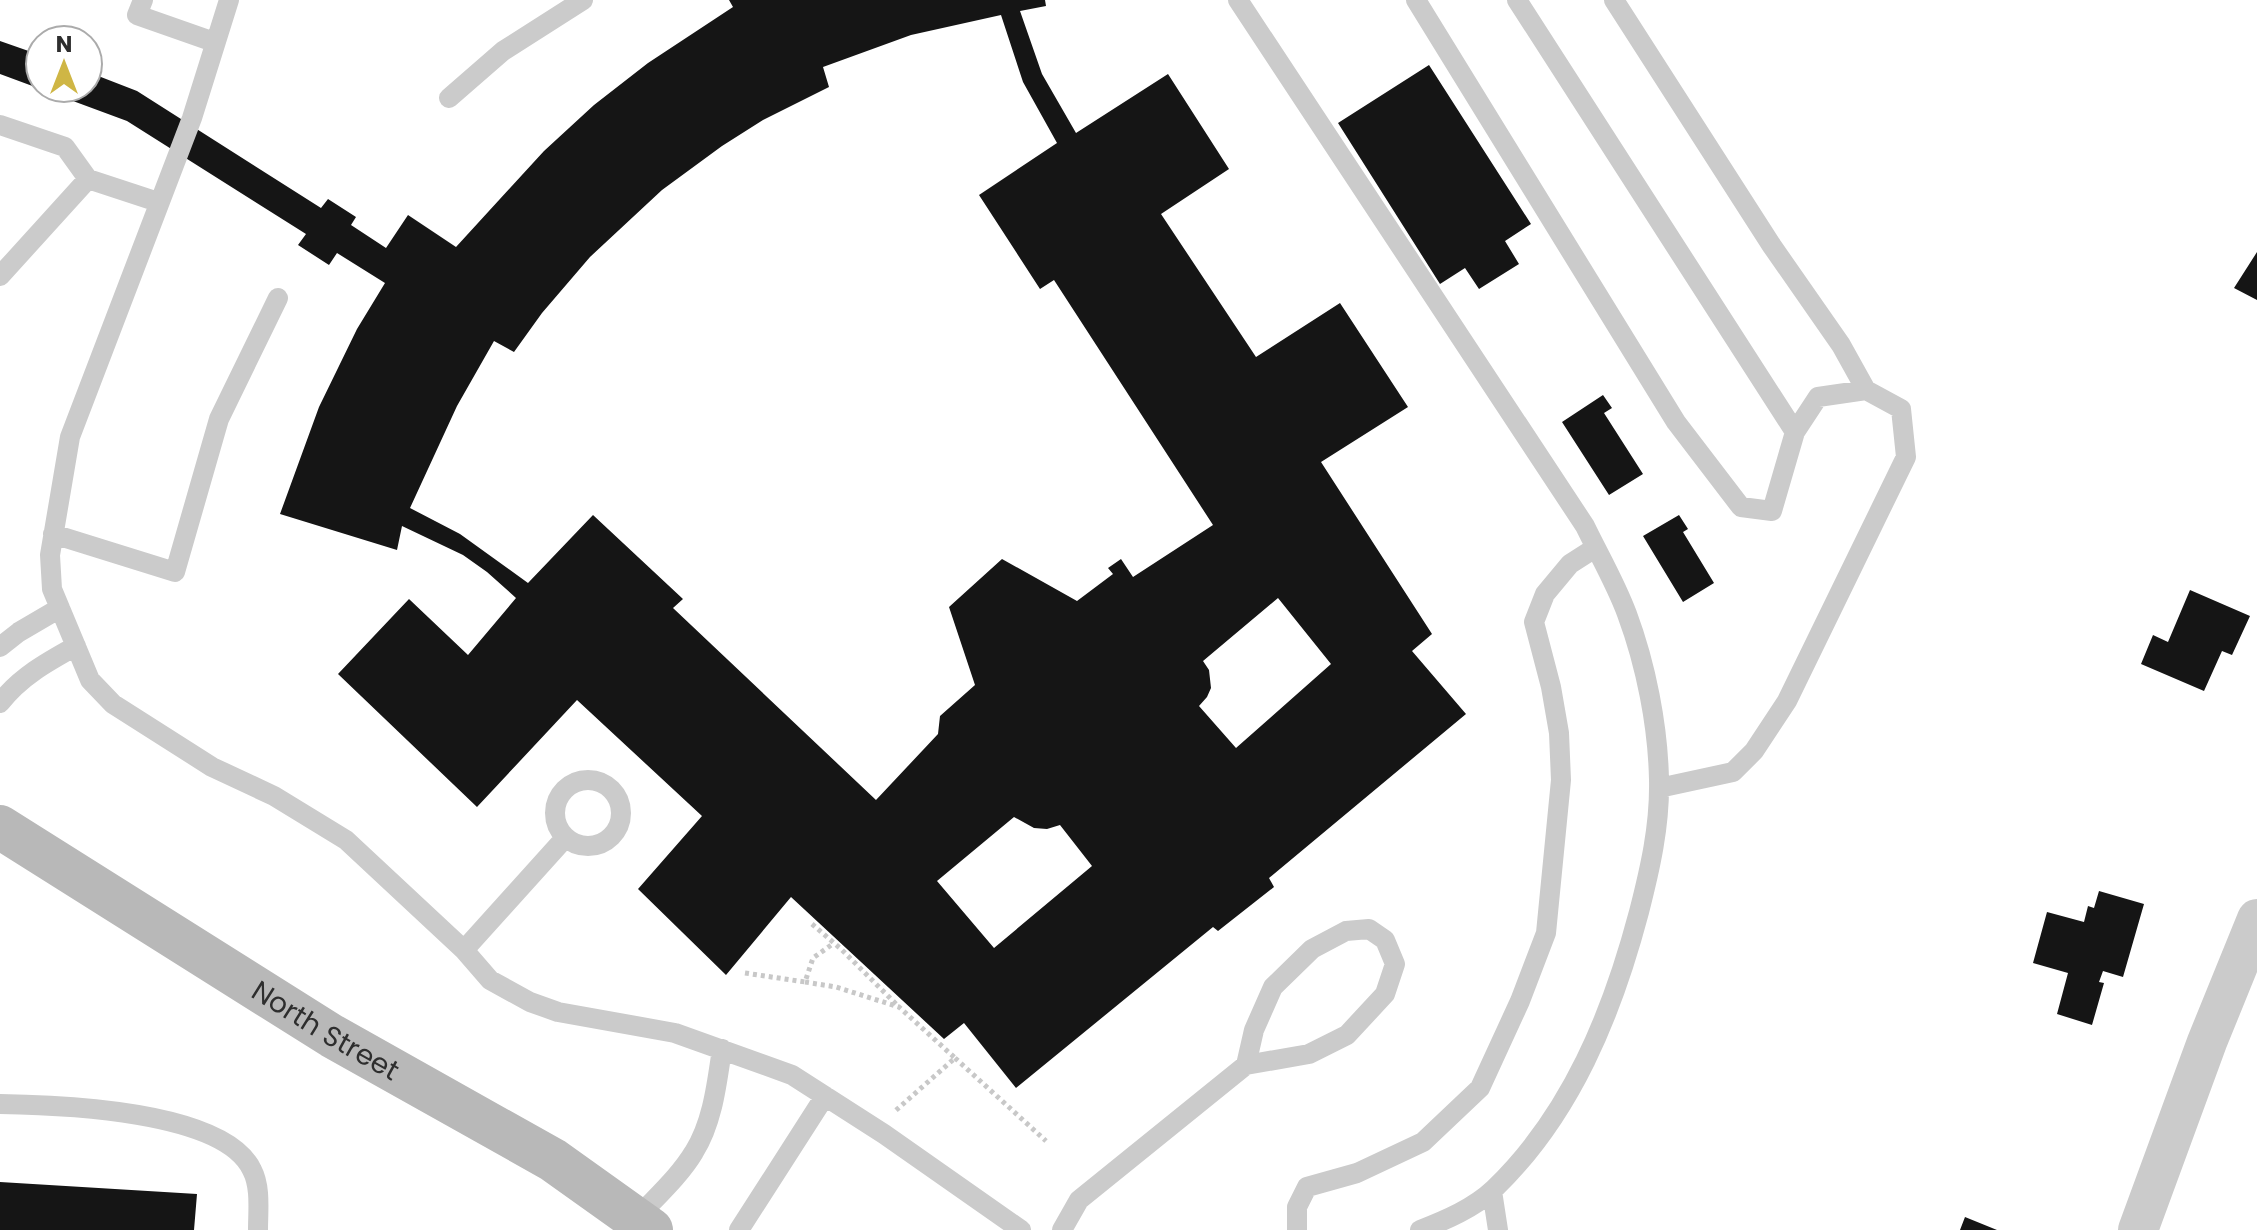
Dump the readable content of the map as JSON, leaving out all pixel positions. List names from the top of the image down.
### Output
{
  "streets": {
    "main road": ["North Street"]
  },
  "north": "top"
}
